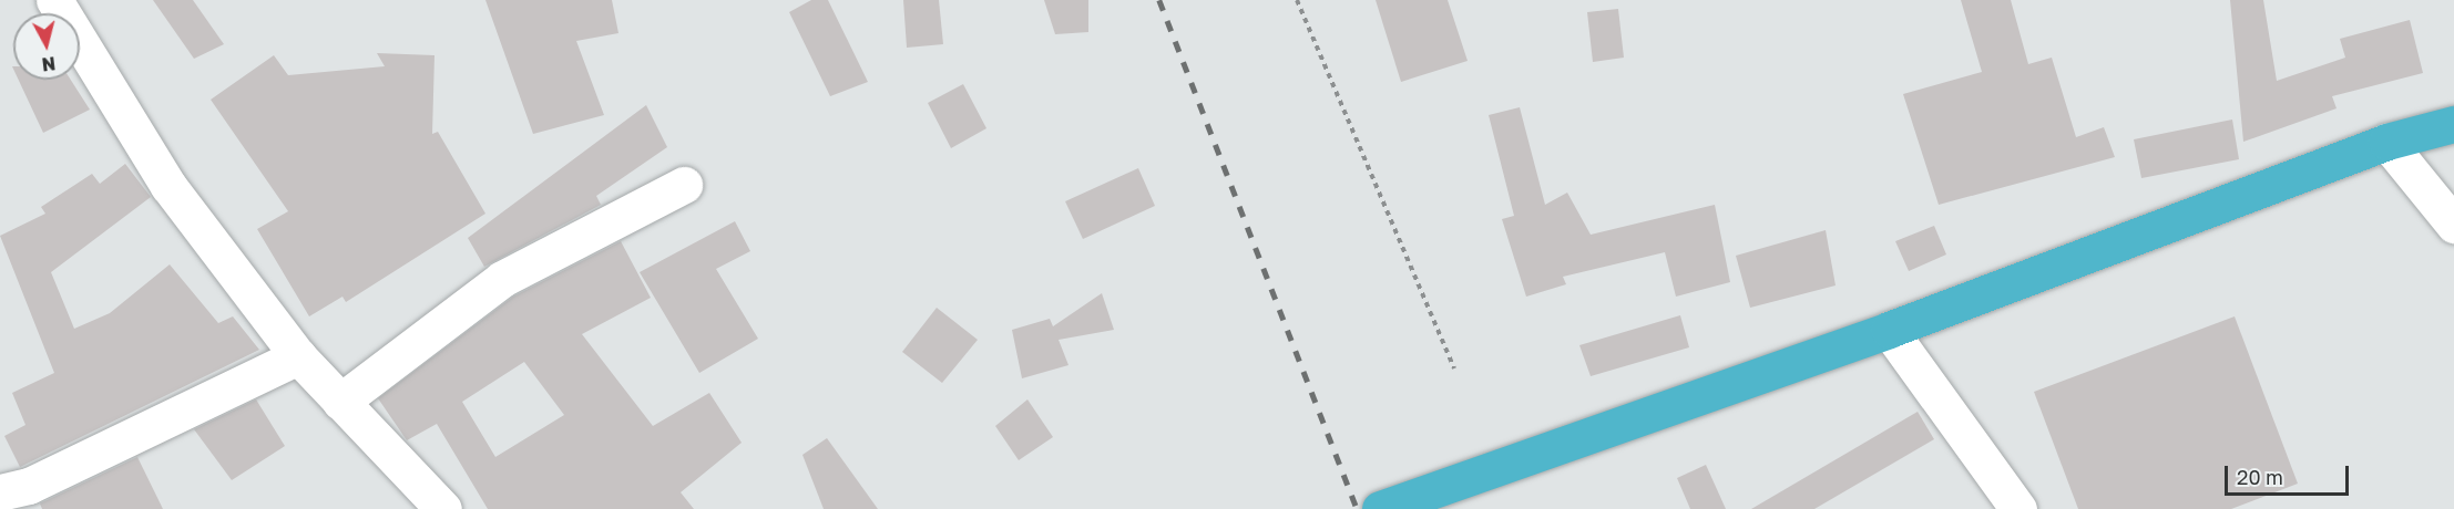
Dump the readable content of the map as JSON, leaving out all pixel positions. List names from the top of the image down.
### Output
{
  "scale_bar": "20 m",
  "north": "bottom"
}
